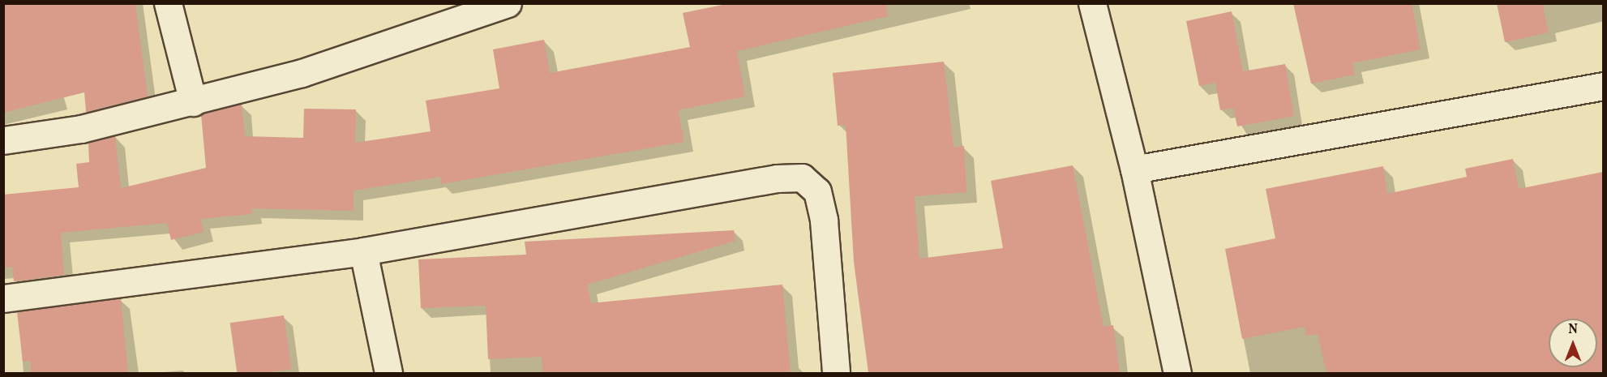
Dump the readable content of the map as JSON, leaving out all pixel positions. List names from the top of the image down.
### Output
{
  "north": "top"
}
